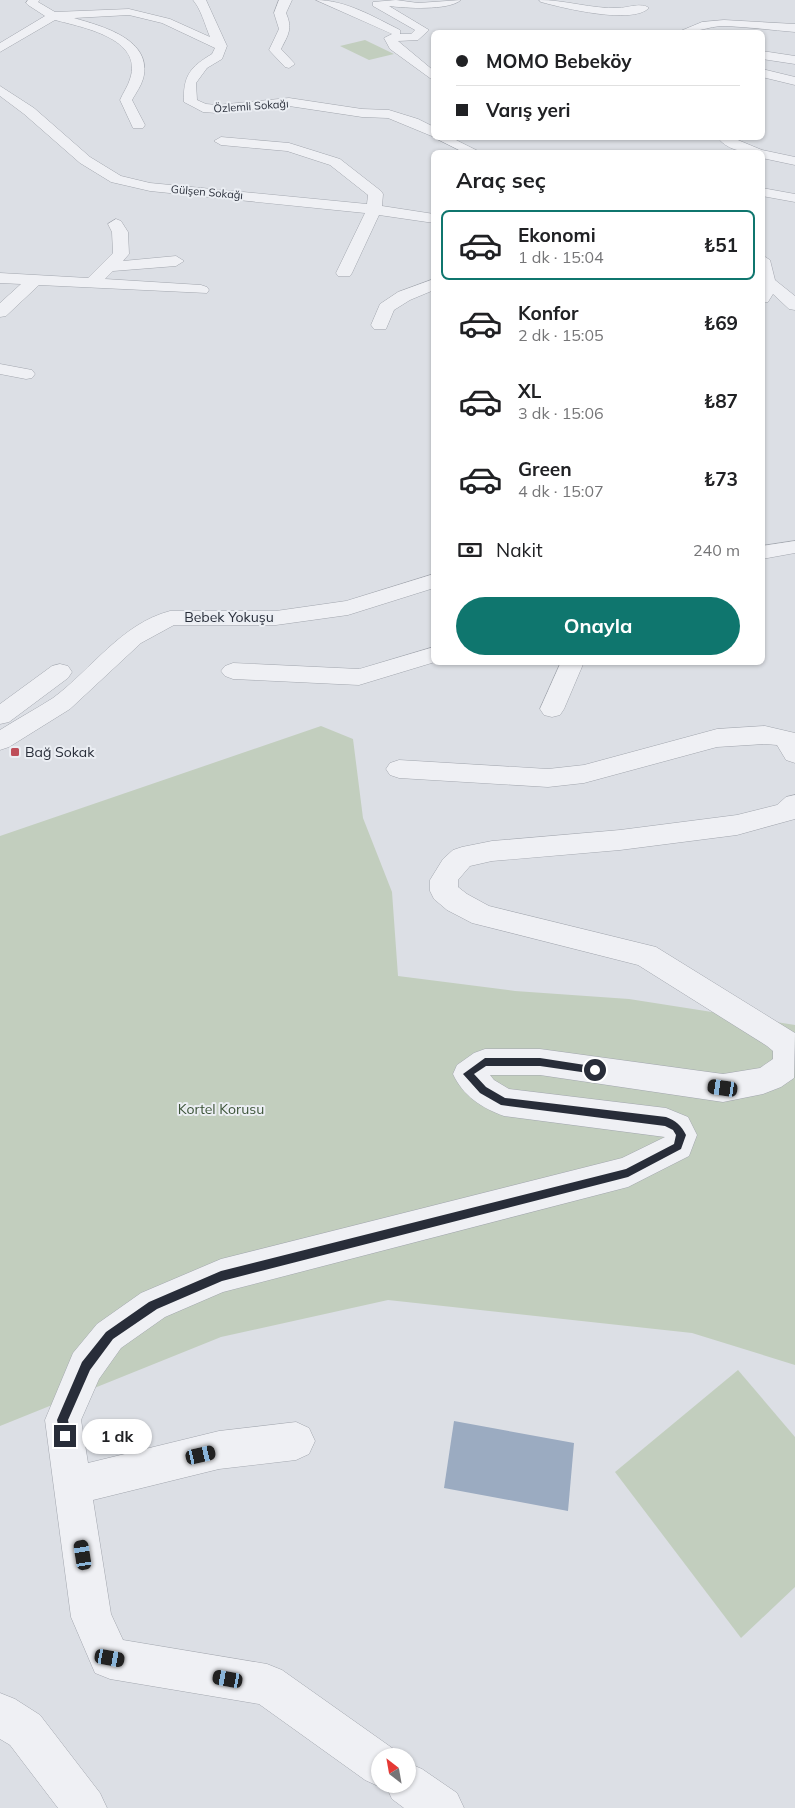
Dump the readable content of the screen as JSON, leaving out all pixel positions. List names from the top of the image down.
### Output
{
  "streets": {
    "street": ["Özlemli Sokağı", "Gülşen Sokağı", "Bebek Yokuşu"]
  },
  "parks": ["Kortel Korusu"],
  "places": {
    "transit": ["Bağ Sokak"]
  },
  "north": "top left",
  "page": {
    "banner": ["MOMO Bebeköy", "Varış yeri"],
    "heading": "Araç seç",
    "list": [
      {
        "name": "Ekonomi",
        "note": "1 dk · 15:04",
        "value": "₺51"
      },
      {
        "name": "Konfor",
        "note": "2 dk · 15:05",
        "value": "₺69"
      },
      {
        "name": "XL",
        "note": "3 dk · 15:06",
        "value": "₺87"
      },
      {
        "name": "Green",
        "note": "4 dk · 15:07",
        "value": "₺73"
      }
    ],
    "pay": ["Nakit", "240 m"],
    "buttons": "Onayla",
    "bubble": "1 dk"
  }
}
